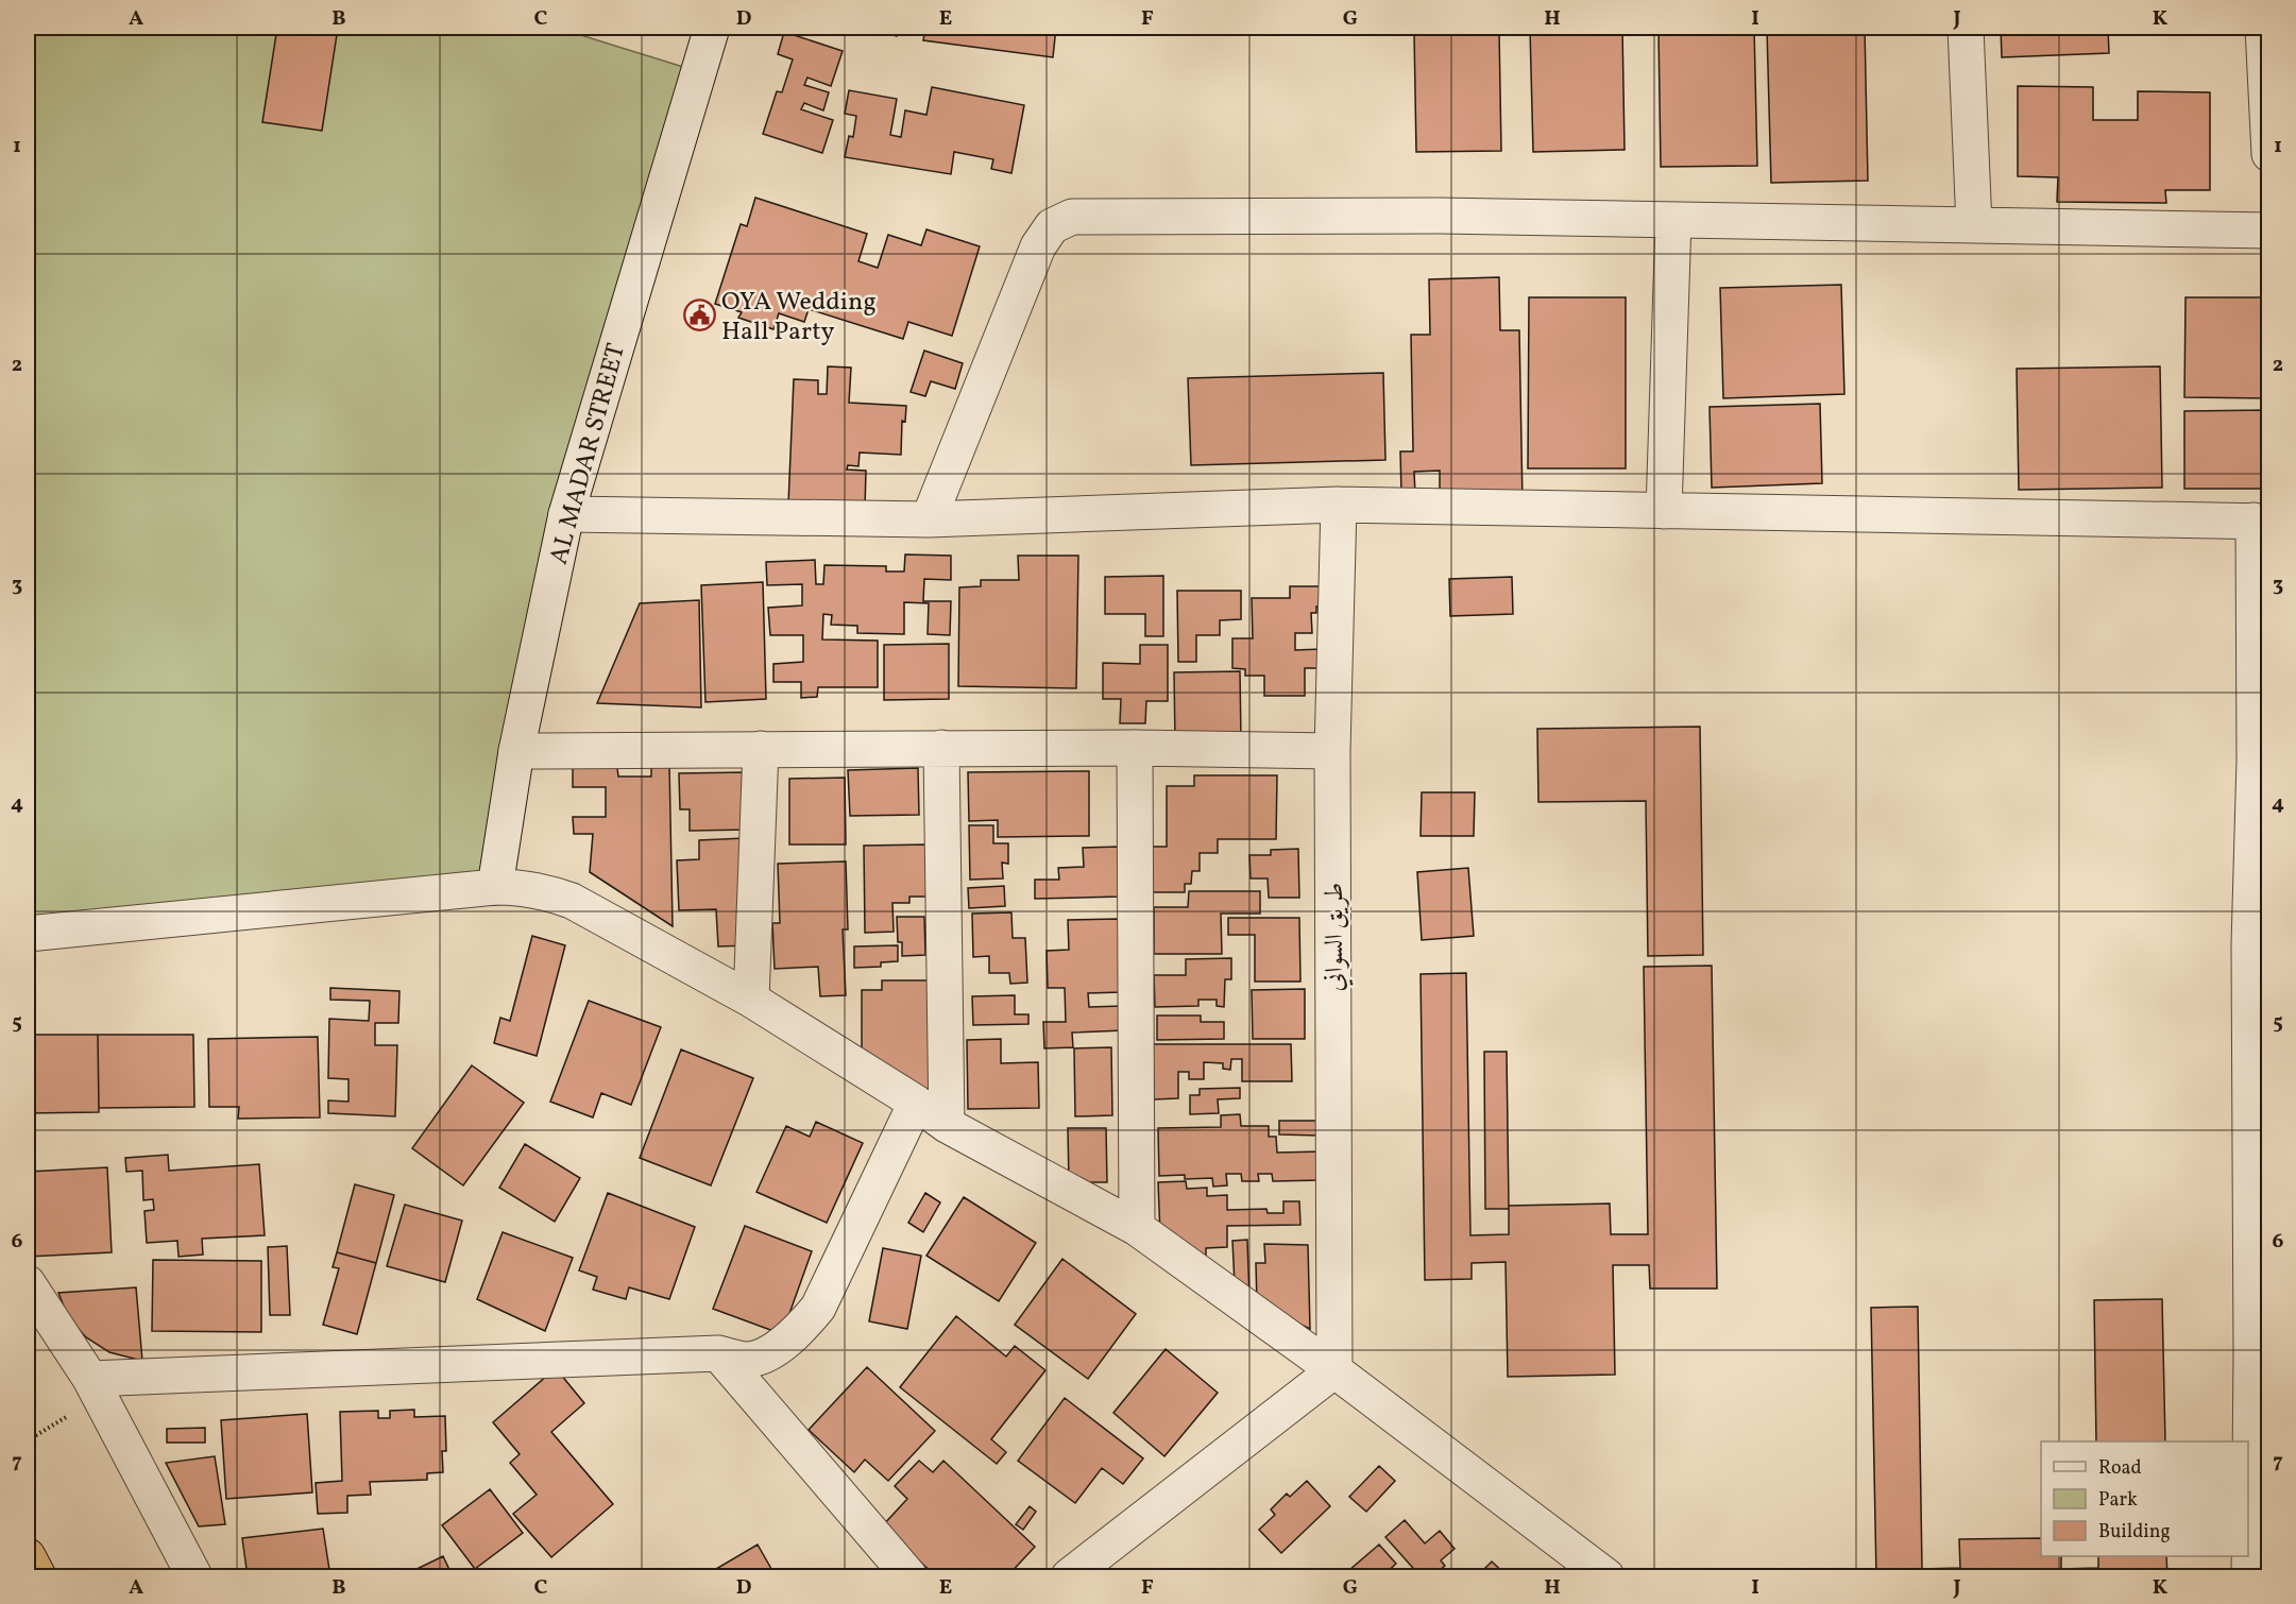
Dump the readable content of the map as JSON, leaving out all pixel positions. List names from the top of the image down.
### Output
{
  "streets": {
    "street": ["AL MADAR STREET", "طريق السواني"]
  },
  "places": {
    "public building": ["OYA Wedding Hall Party"]
  },
  "legend": ["Road", "Park", "Building"],
  "grid": {
    "columns": [
      "A",
      "B",
      "C",
      "D",
      "E",
      "F",
      "G",
      "H",
      "I",
      "J",
      "K"
    ],
    "rows": [
      "1",
      "2",
      "3",
      "4",
      "5",
      "6",
      "7"
    ]
  }
}
